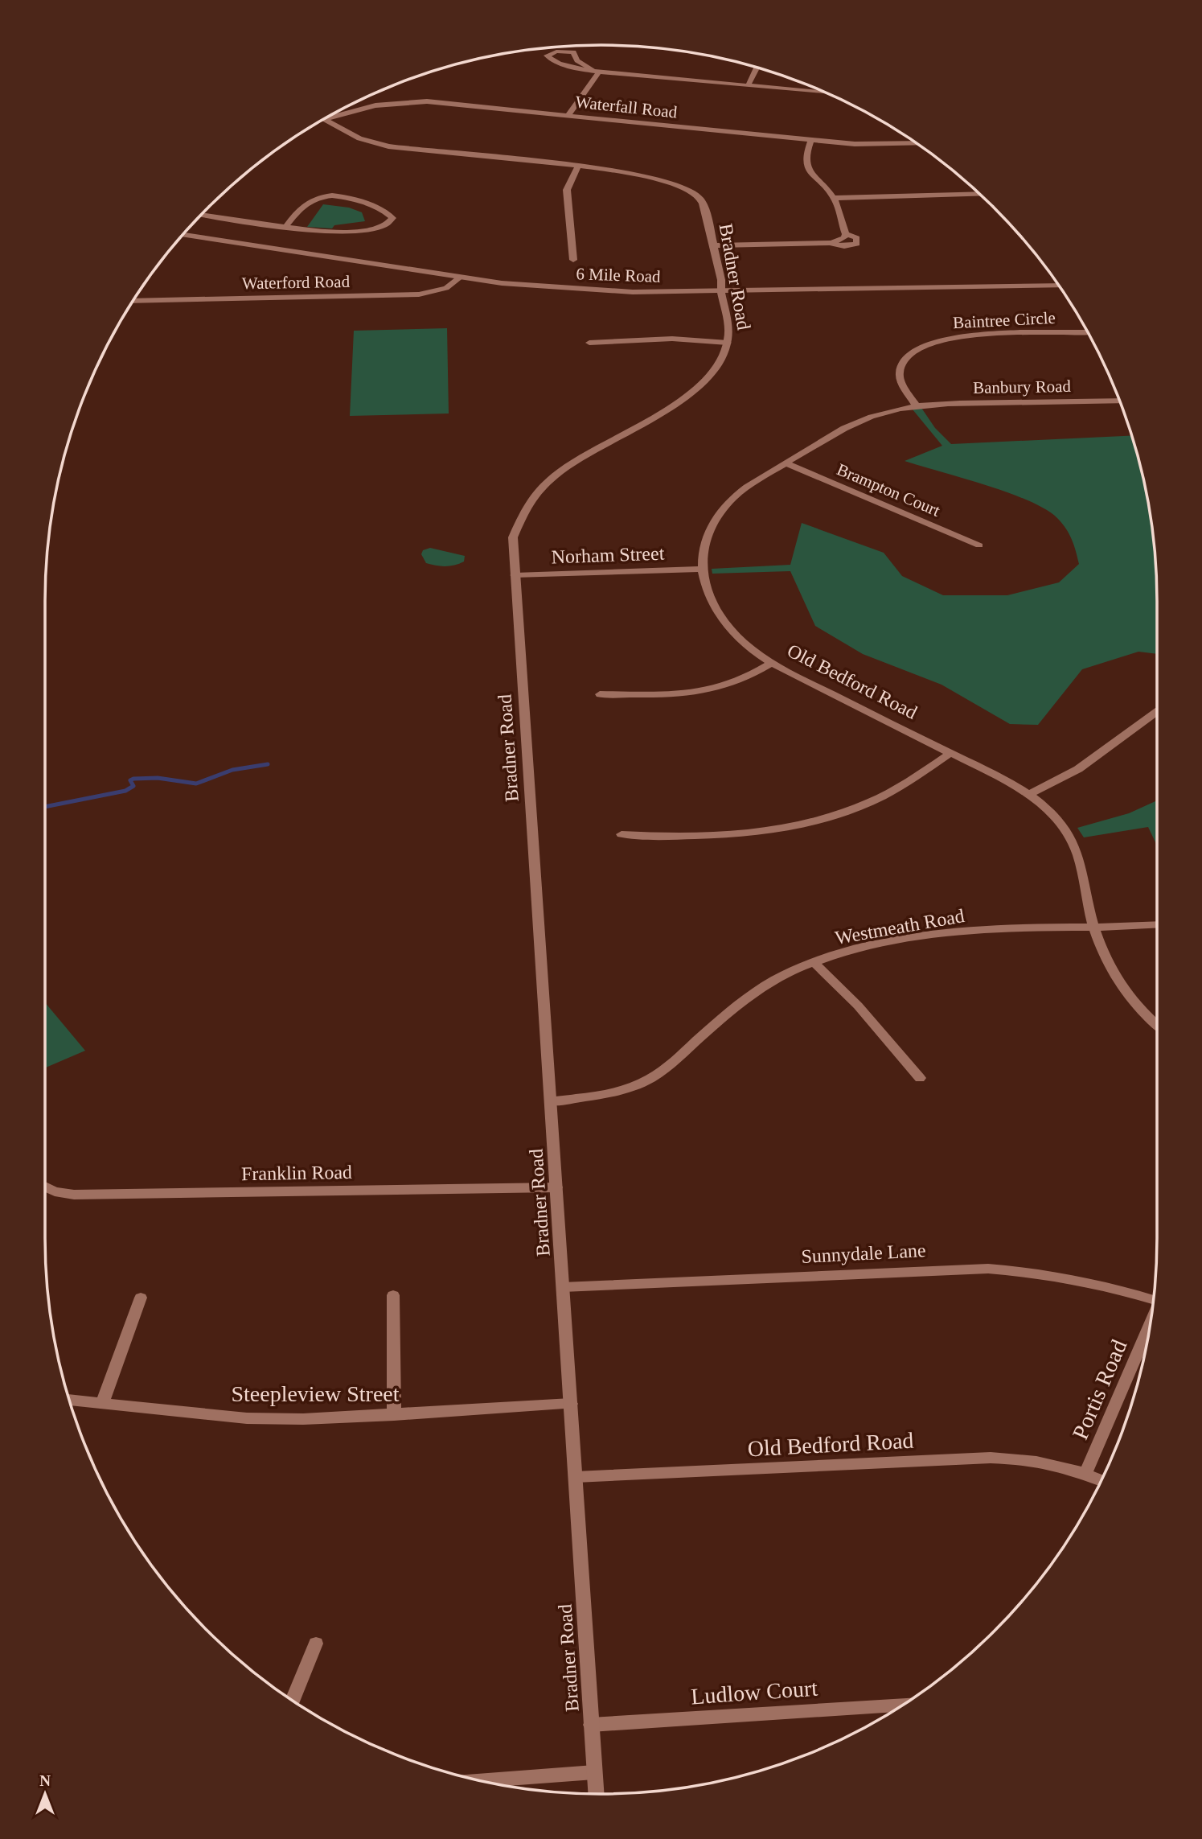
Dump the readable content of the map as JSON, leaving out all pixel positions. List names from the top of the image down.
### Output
{
  "streets": {
    "street": [
      "Waterfall Road",
      "6 Mile Road",
      "Bradner Road",
      "Waterford Road",
      "Baintree Circle",
      "Banbury Road",
      "Brampton Court",
      "Norham Street",
      "Old Bedford Road",
      "Westmeath Road",
      "Franklin Road",
      "Sunnydale Lane",
      "Portis Road",
      "Steepleview Street",
      "Ludlow Court"
    ]
  },
  "crossings": [
    ["6 Mile Road", "Bradner Road"],
    ["6 Mile Road", "Waterford Road"],
    ["Bradner Road", "Norham Street"],
    ["Bradner Road", "Old Bedford Road"],
    ["Bradner Road", "Westmeath Road"],
    ["Bradner Road", "Franklin Road"],
    ["Bradner Road", "Sunnydale Lane"],
    ["Bradner Road", "Steepleview Street"],
    ["Bradner Road", "Ludlow Court"],
    ["Baintree Circle", "Banbury Road"],
    ["Baintree Circle", "Old Bedford Road"],
    ["Banbury Road", "Old Bedford Road"],
    ["Brampton Court", "Old Bedford Road"],
    ["Norham Street", "Old Bedford Road"],
    ["Old Bedford Road", "Westmeath Road"],
    ["Old Bedford Road", "Portis Road"]
  ],
  "north": "top"
}
